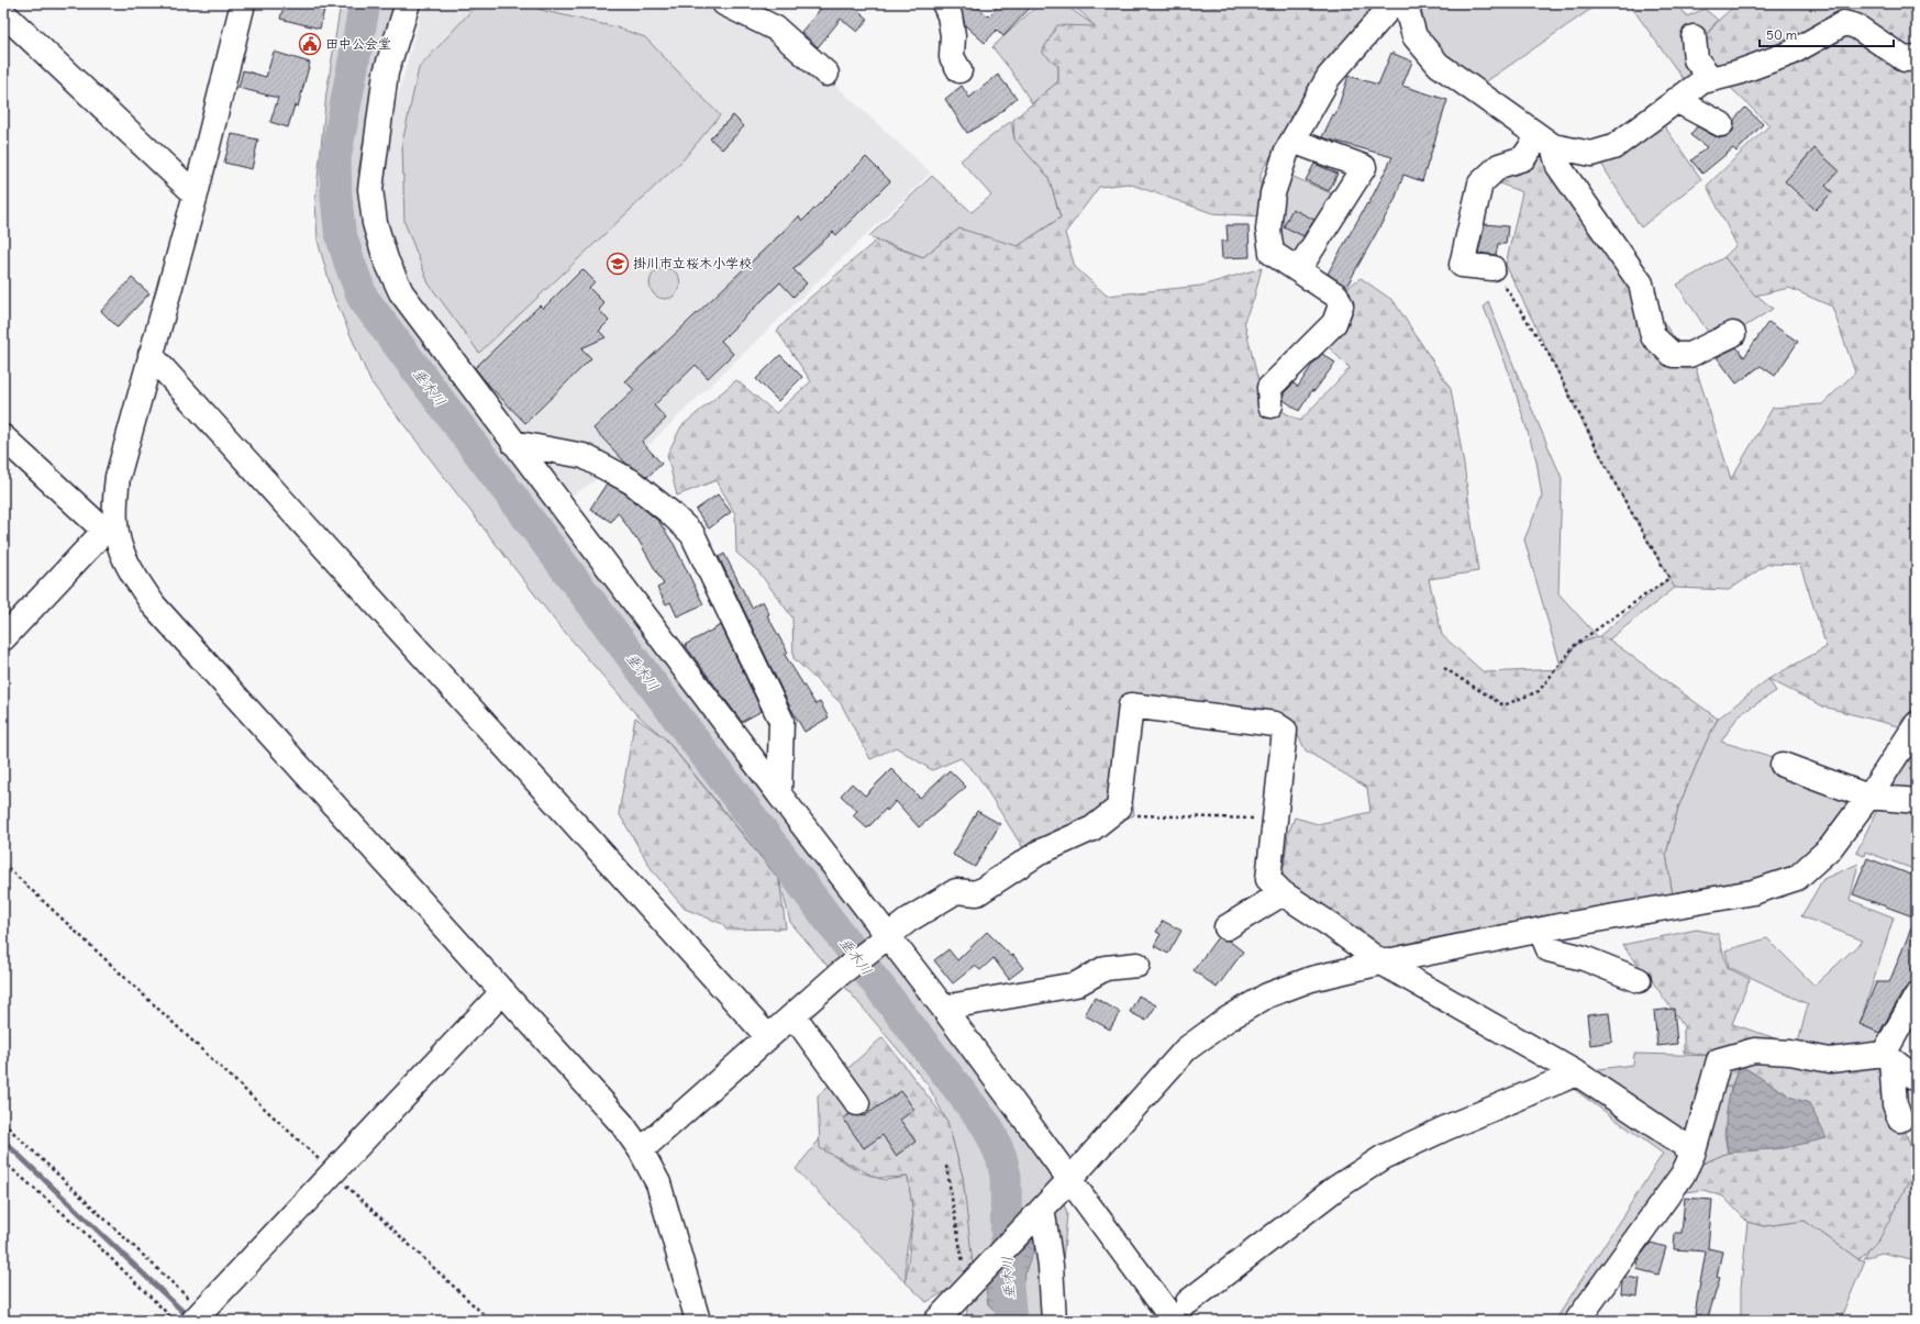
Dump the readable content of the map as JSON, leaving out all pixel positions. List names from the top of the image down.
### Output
{
  "water": ["垂木川"],
  "places": {
    "public building": ["田中公会堂"],
    "school or university": ["掛川市立桜木小学校"]
  },
  "scale_bar": "50 m"
}
